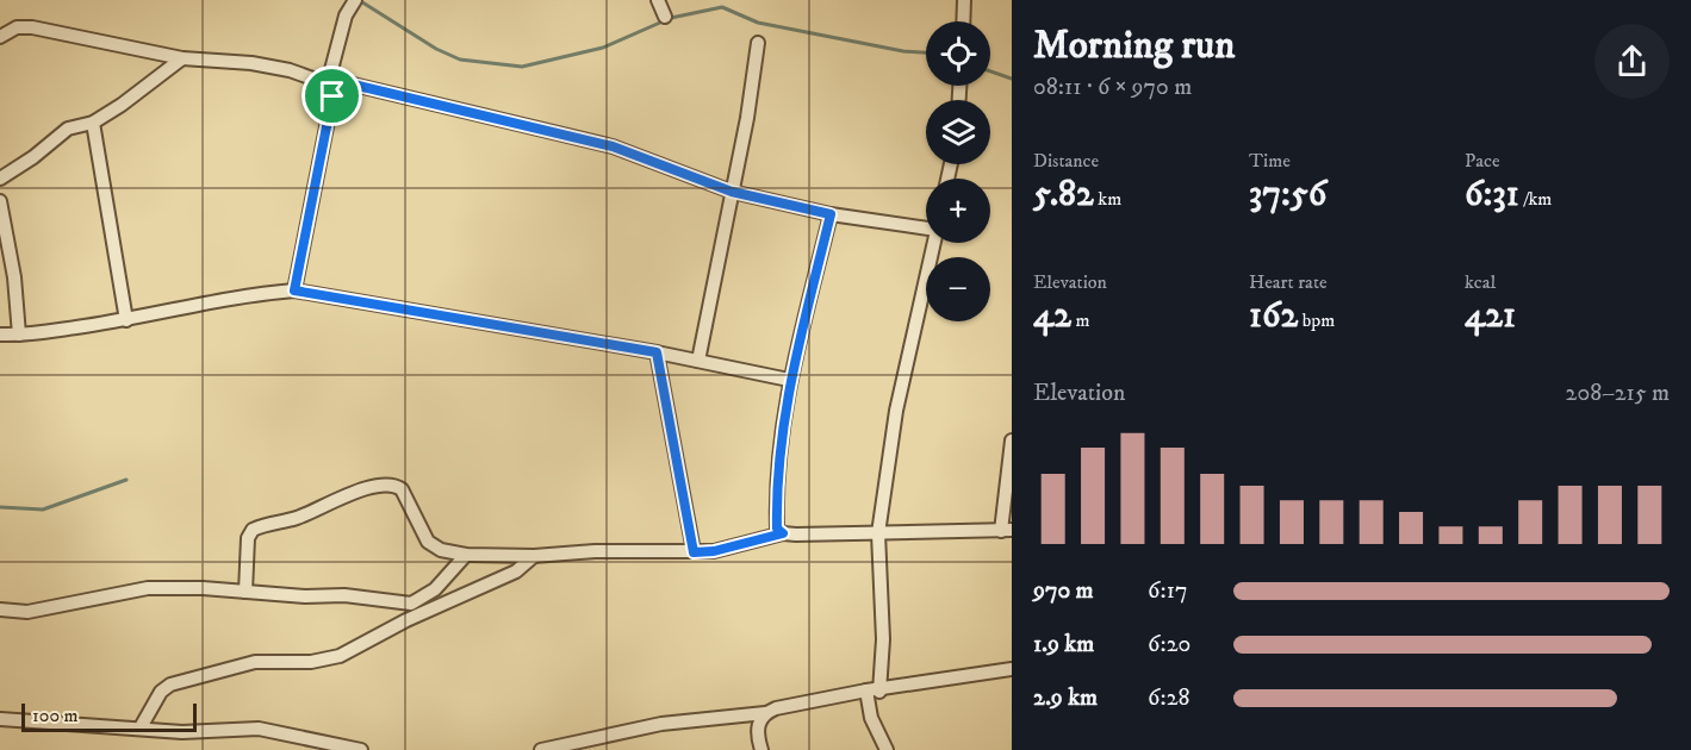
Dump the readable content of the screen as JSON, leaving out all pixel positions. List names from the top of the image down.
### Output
{
  "scale_bar": "100 m",
  "page": {
    "heading": ["Morning run", "08:11 · 6 × 970 m"],
    "map_buttons": ["+", "−"],
    "stats": [
      ["Distance", "5.82 km"],
      ["Time", "37:56"],
      ["Pace", "6:31 /km"],
      ["Elevation", "42 m"],
      ["Heart rate", "162 bpm"],
      ["kcal", "421"]
    ],
    "chart": ["Elevation", "208–215 m"],
    "list": [
      {
        "name": "970 m",
        "note": "6:17"
      },
      {
        "name": "1.9 km",
        "note": "6:20"
      },
      {
        "name": "2.9 km",
        "note": "6:28"
      }
    ],
    "scale": "100 m"
  }
}
